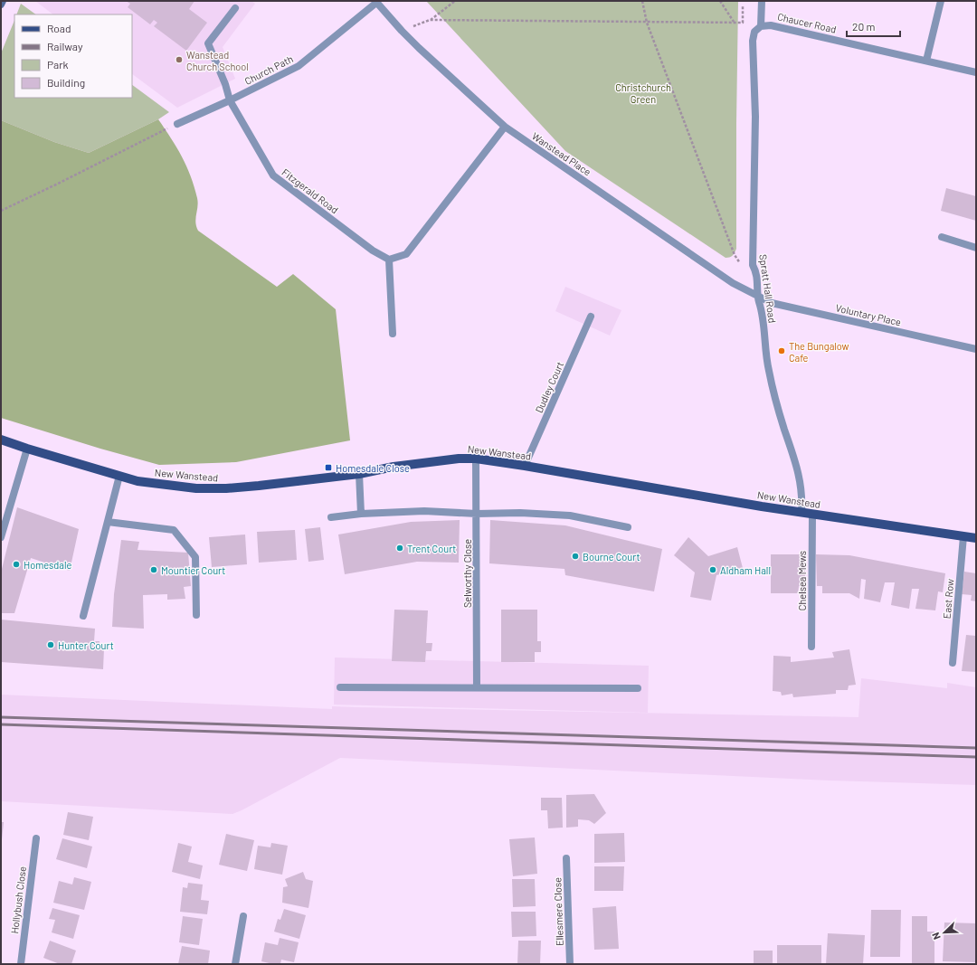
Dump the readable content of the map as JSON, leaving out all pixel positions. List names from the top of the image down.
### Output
{
  "streets": {
    "main road": ["New Wanstead"],
    "street": [
      "Chaucer Road",
      "Church Path",
      "Wanstead Place",
      "Fitzgerald Road",
      "Spratt Hall Road",
      "Voluntary Place",
      "Dudley Court",
      "Selworthy Close",
      "Chelsea Mews",
      "East Row",
      "Hollybush Close",
      "Ellesmere Close"
    ]
  },
  "crossings": [
    ["Chaucer Road", "Spratt Hall Road"],
    ["Church Path", "Wanstead Place"],
    ["Church Path", "Fitzgerald Road"],
    ["Wanstead Place", "Spratt Hall Road"],
    ["Wanstead Place", "Voluntary Place"],
    ["Spratt Hall Road", "Voluntary Place"],
    ["Spratt Hall Road", "New Wanstead"],
    ["Dudley Court", "New Wanstead"],
    ["New Wanstead", "Selworthy Close"],
    ["New Wanstead", "Chelsea Mews"],
    ["New Wanstead", "East Row"]
  ],
  "parks": ["Christchurch Green"],
  "places": {
    "other": [
      "Wanstead Church School",
      "The Bungalow Cafe",
      "Trent Court",
      "Bourne Court",
      "Homesdale",
      "Mountier Court",
      "Aldham Hall",
      "Hunter Court"
    ],
    "transit": ["Homesdale Close"]
  },
  "legend": [
    "Road",
    "Railway",
    "Park",
    "Building"
  ],
  "scale_bar": "20 m",
  "north": "bottom left"
}
